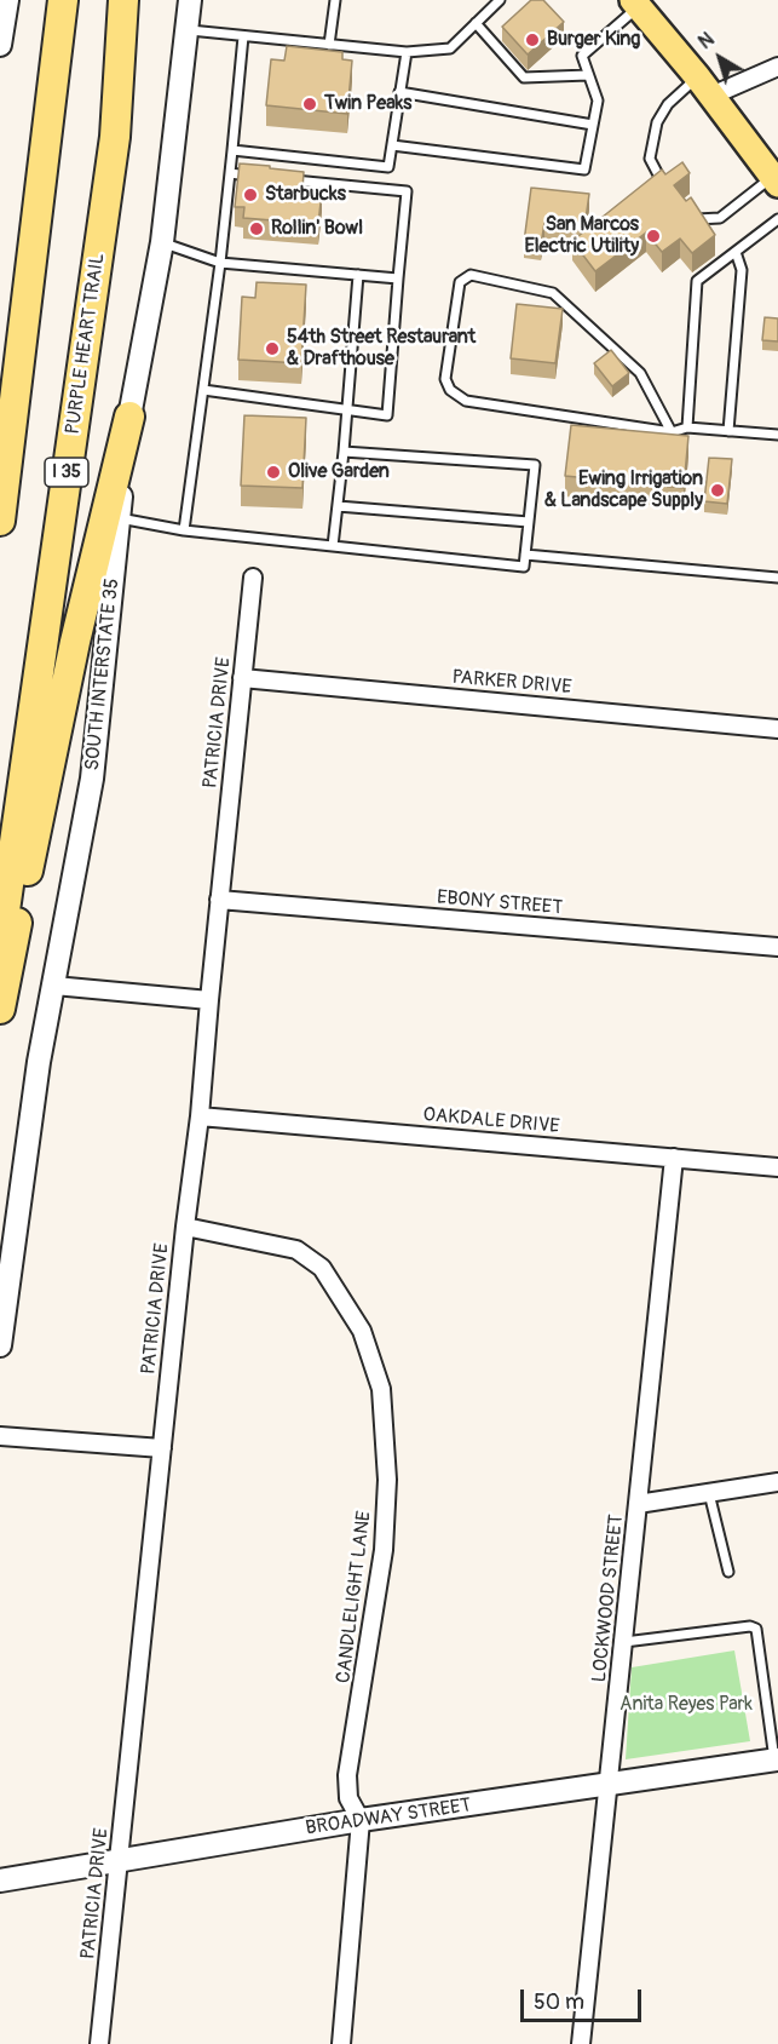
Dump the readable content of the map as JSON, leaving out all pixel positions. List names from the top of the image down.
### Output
{
  "streets": {
    "highway": ["PURPLE HEART TRAIL", "I 35"],
    "main road": ["SOUTH INTERSTATE 35", "BROADWAY STREET"],
    "street": [
      "PARKER DRIVE",
      "PATRICIA DRIVE",
      "EBONY STREET",
      "OAKDALE DRIVE",
      "CANDLELIGHT LANE",
      "LOCKWOOD STREET"
    ]
  },
  "crossings": [
    ["PARKER DRIVE", "PATRICIA DRIVE"],
    ["PATRICIA DRIVE", "EBONY STREET"],
    ["PATRICIA DRIVE", "OAKDALE DRIVE"],
    ["PATRICIA DRIVE", "CANDLELIGHT LANE"],
    ["PATRICIA DRIVE", "BROADWAY STREET"],
    ["OAKDALE DRIVE", "LOCKWOOD STREET"],
    ["CANDLELIGHT LANE", "BROADWAY STREET"],
    ["LOCKWOOD STREET", "BROADWAY STREET"]
  ],
  "parks": ["Anita Reyes Park"],
  "places": [
    "Burger King",
    "Twin Peaks",
    "Starbucks",
    "Rollin' Bowl",
    "San Marcos Electric Utility",
    "54th Street Restaurant & Drafthouse",
    "Olive Garden",
    "Ewing Irrigation & Landscape Supply"
  ],
  "scale_bar": "50 m",
  "north": "top left"
}
